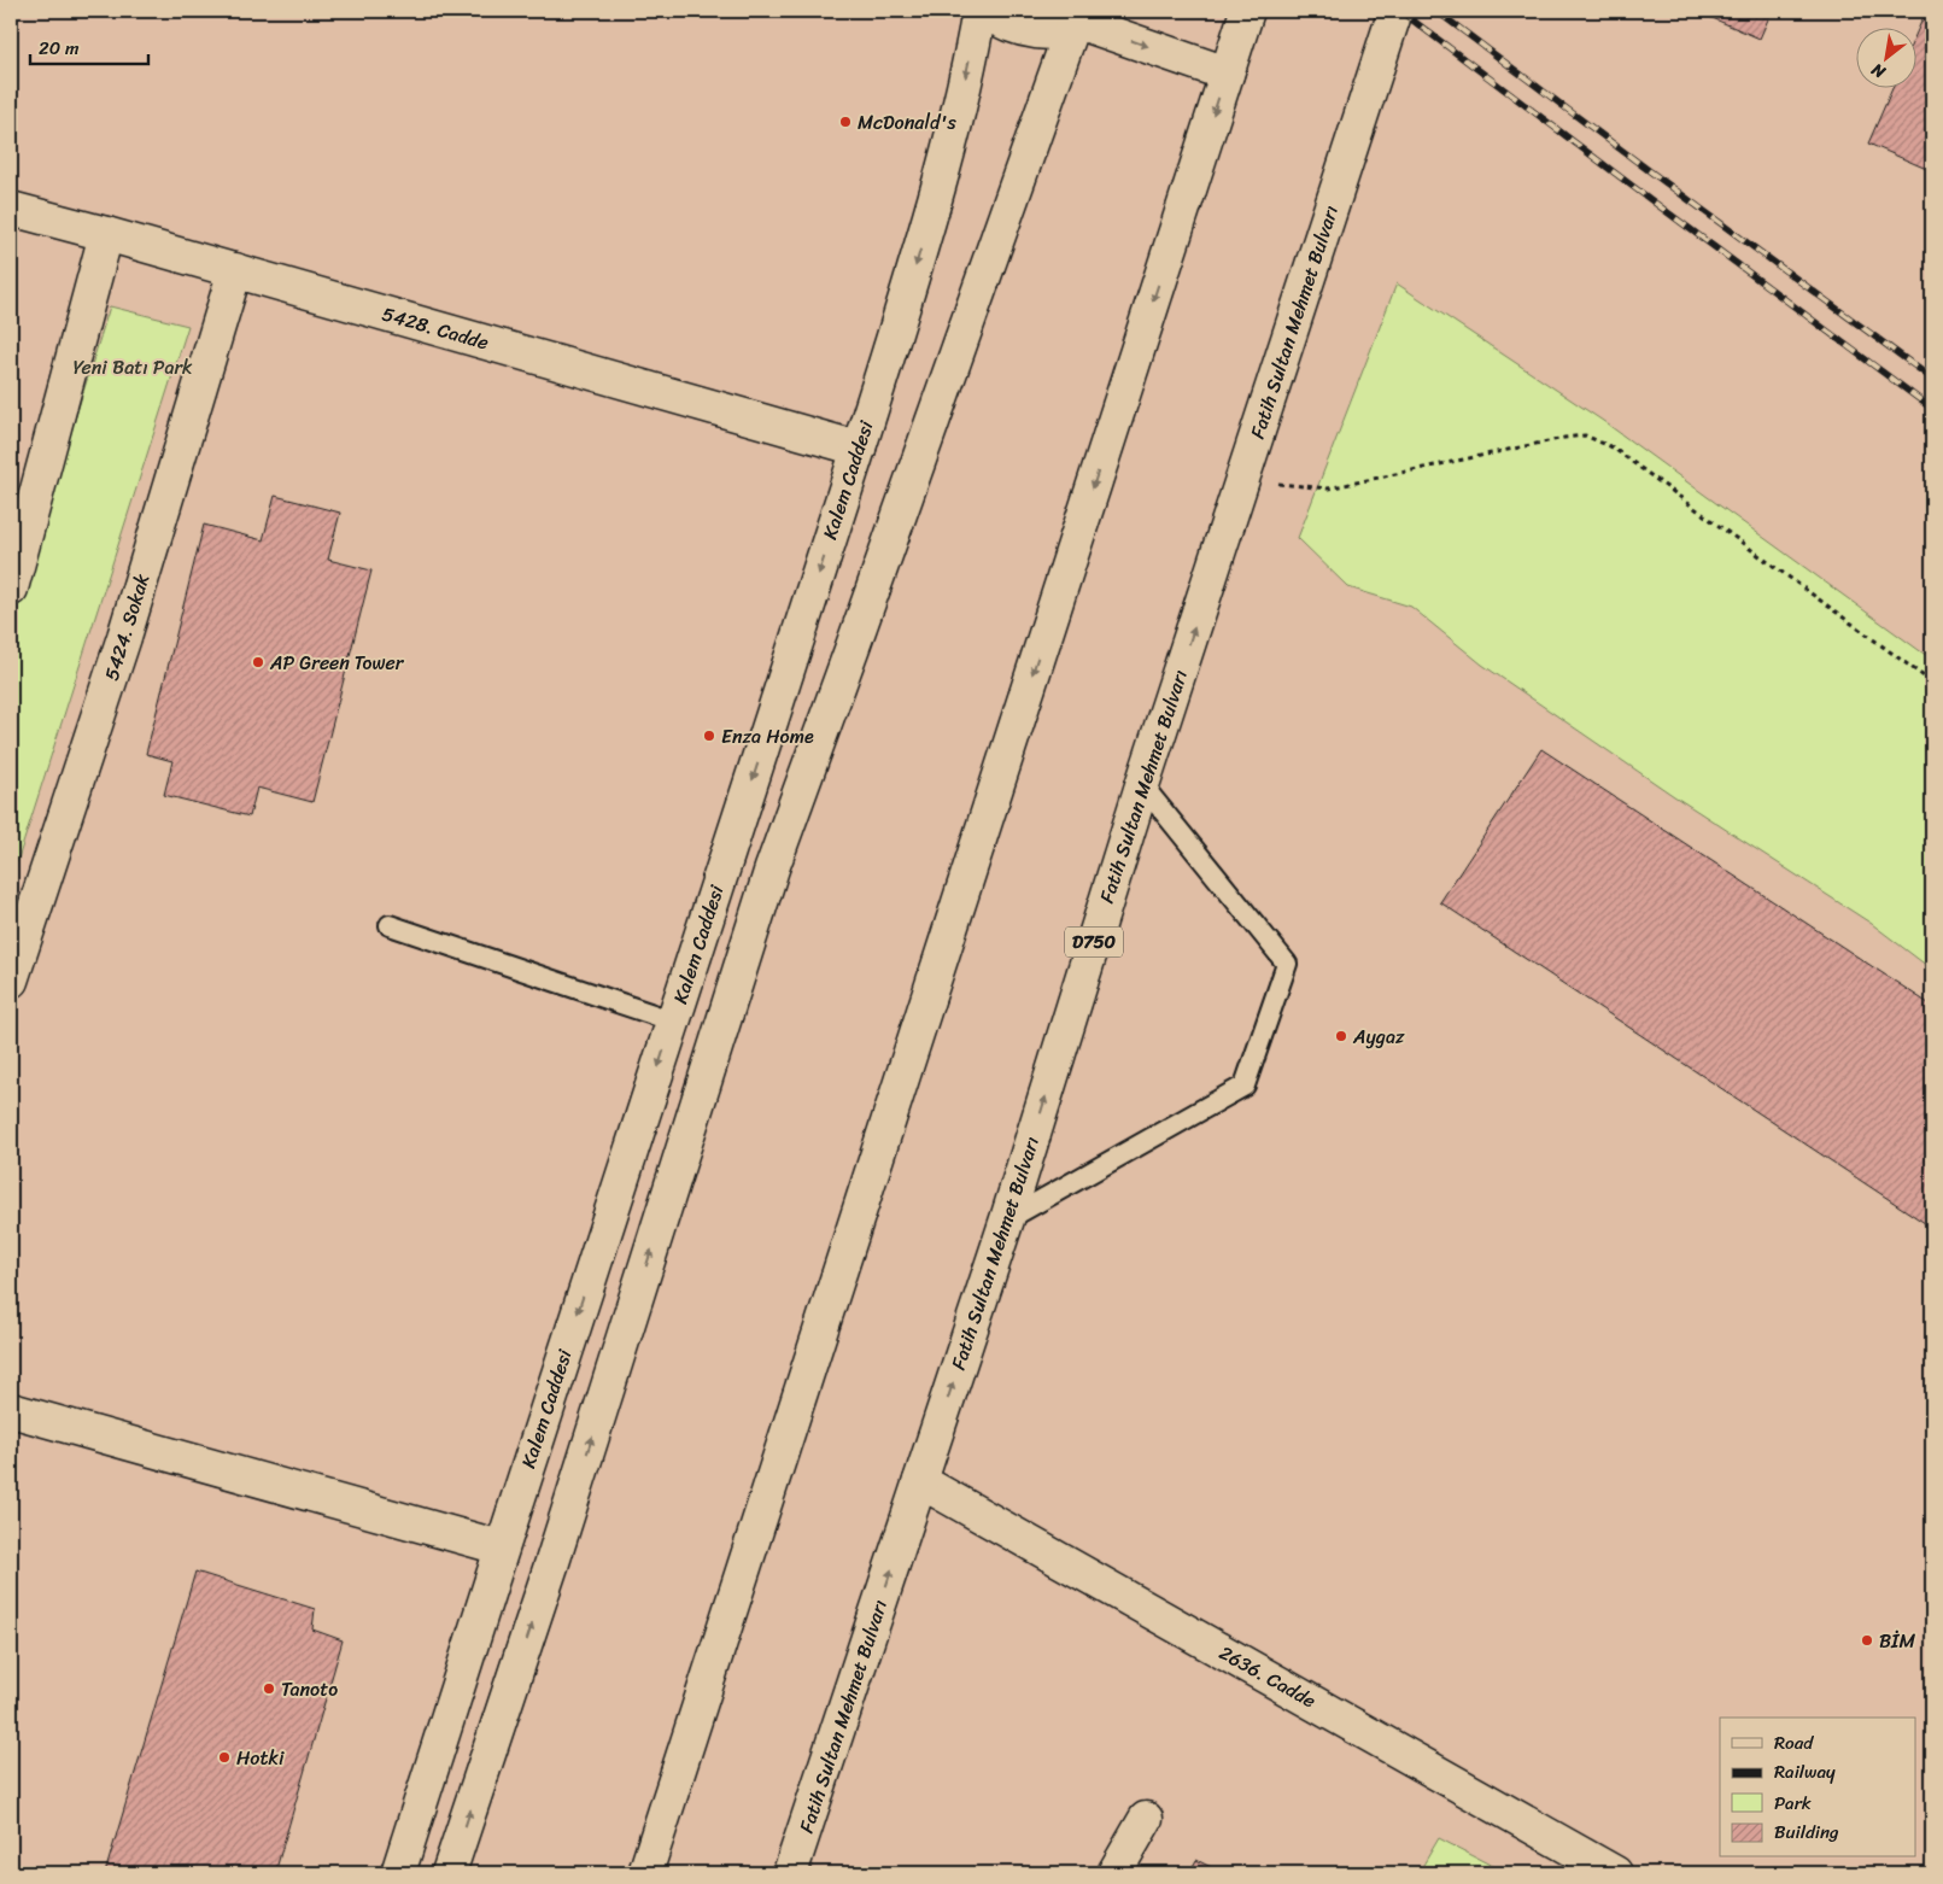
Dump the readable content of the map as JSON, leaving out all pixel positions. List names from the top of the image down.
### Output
{
  "streets": {
    "main road": [
      "Fatih Sultan Mehmet Bulvarı",
      "5428. Cadde",
      "Kalem Caddesi",
      "5424. Sokak",
      "D750",
      "2636. Cadde"
    ]
  },
  "crossings": [
    ["Fatih Sultan Mehmet Bulvarı", "2636. Cadde"],
    ["5428. Cadde", "Kalem Caddesi"],
    ["5428. Cadde", "5424. Sokak"]
  ],
  "parks": ["Yeni Batı Park"],
  "places": [
    "McDonald's",
    "AP Green Tower",
    "Enza Home",
    "Aygaz",
    "BİM",
    "Tanoto",
    "Hotki"
  ],
  "legend": [
    "Road",
    "Railway",
    "Park",
    "Building"
  ],
  "scale_bar": "20 m",
  "north": "bottom left"
}
